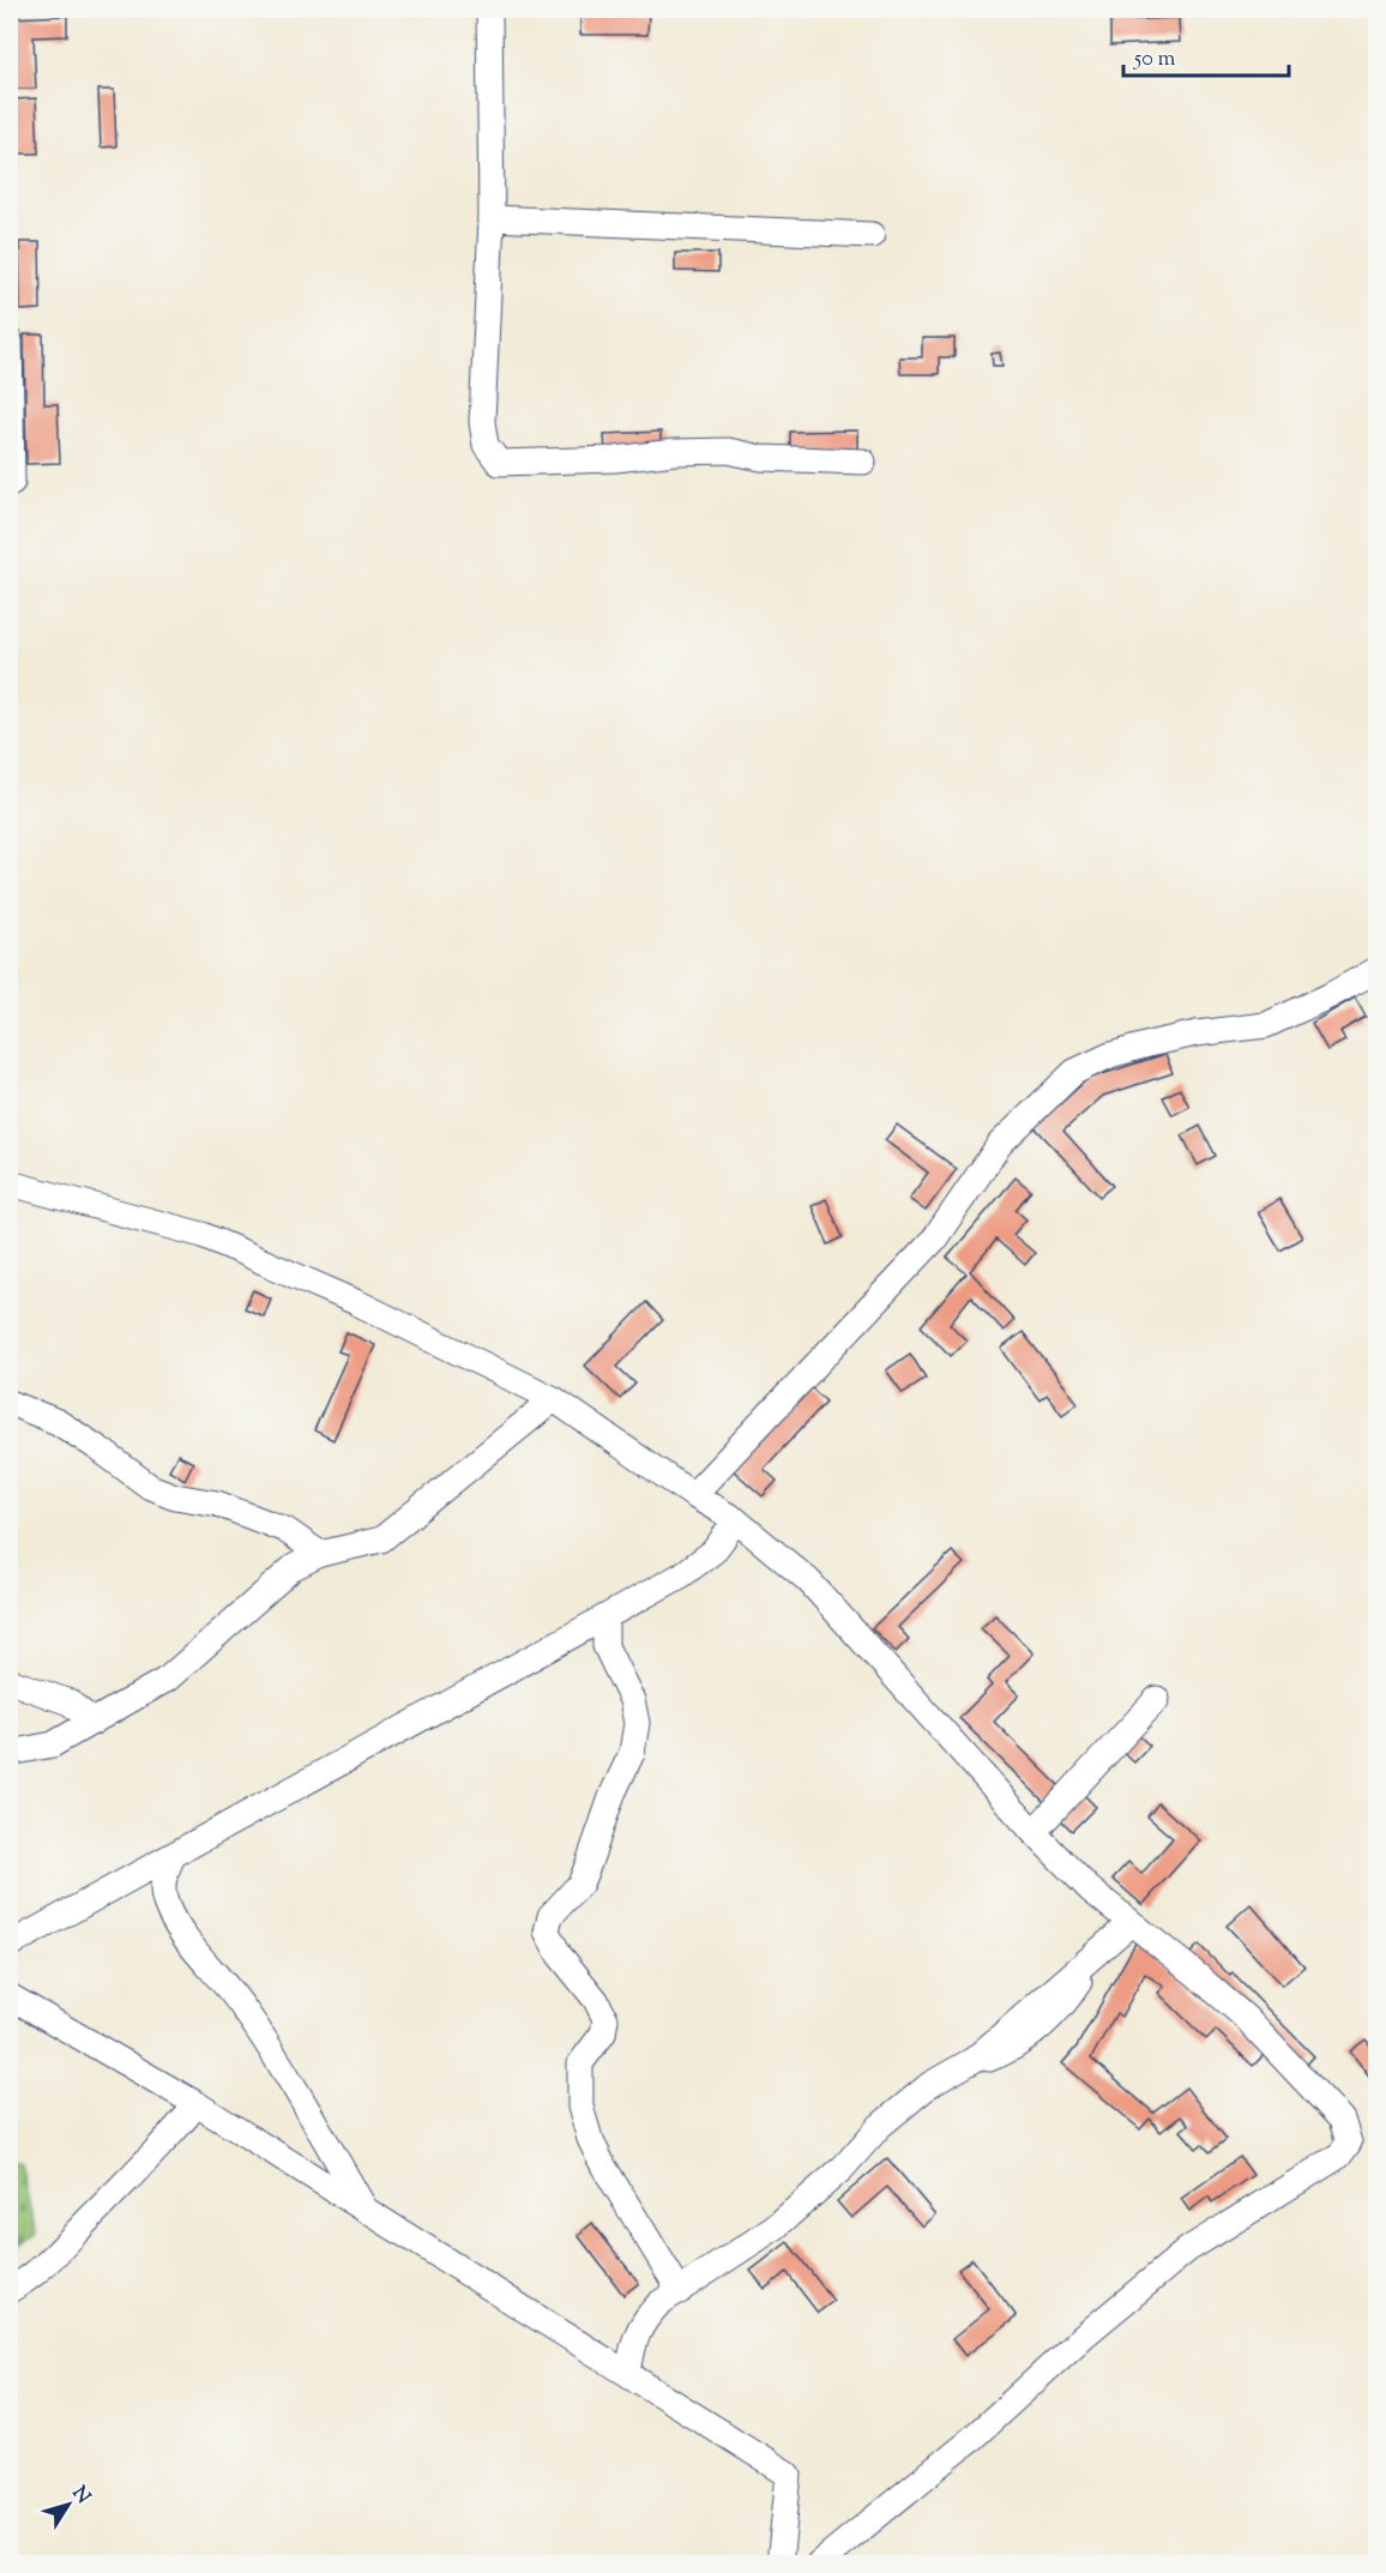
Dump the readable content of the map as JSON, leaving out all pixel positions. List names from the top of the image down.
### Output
{
  "scale_bar": "50 m",
  "north": "top right"
}
